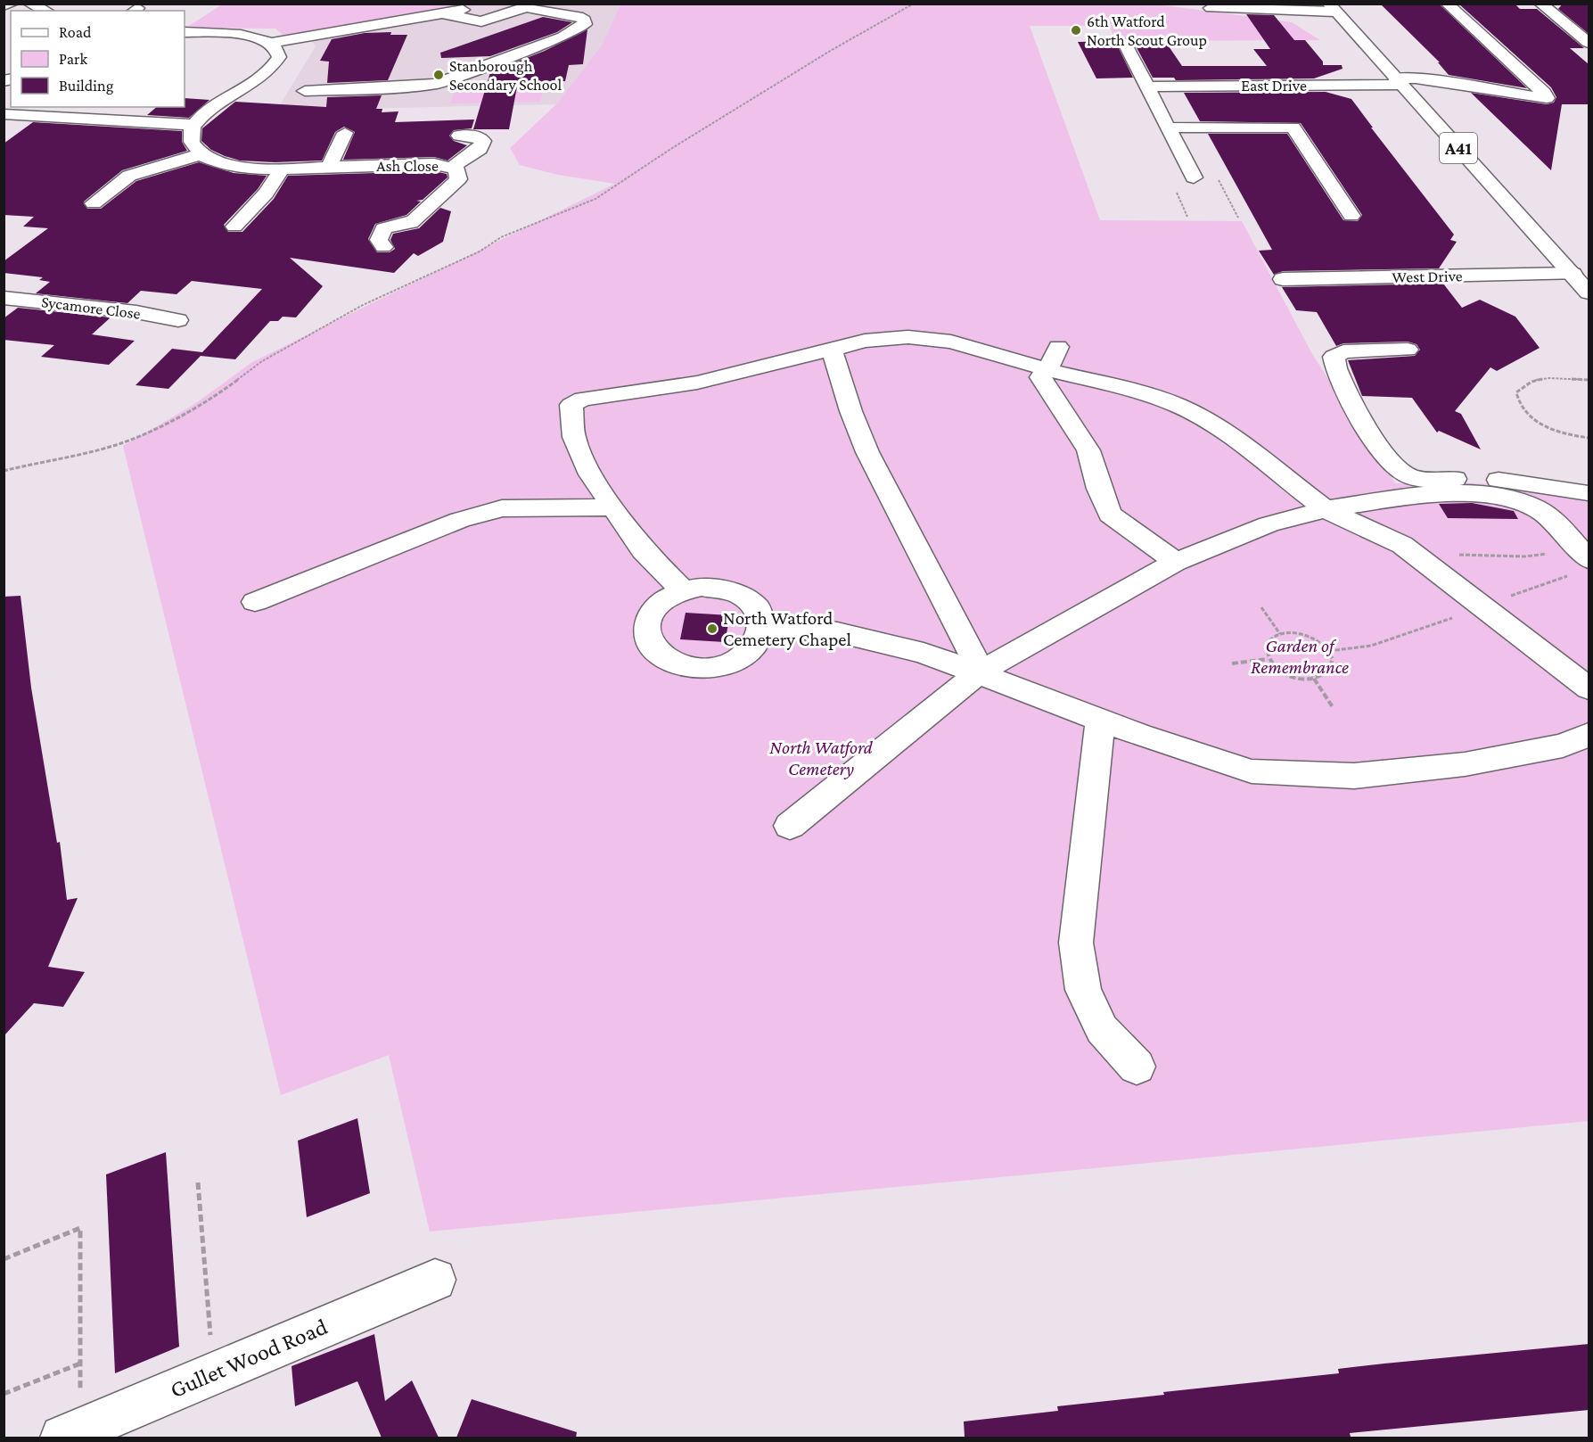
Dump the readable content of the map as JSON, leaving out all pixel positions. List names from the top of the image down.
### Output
{
  "streets": {
    "main road": [
      "East Drive",
      "A41",
      "Ash Close",
      "West Drive",
      "Sycamore Close",
      "Gullet Wood Road"
    ]
  },
  "crossings": [
    ["East Drive", "A41"],
    ["A41", "West Drive"]
  ],
  "parks": ["Garden of Remembrance", "North Watford Cemetery"],
  "places": ["6th Watford North Scout Group", "Stanborough Secondary School", "North Watford Cemetery Chapel"],
  "legend": ["Road", "Park", "Building"]
}
